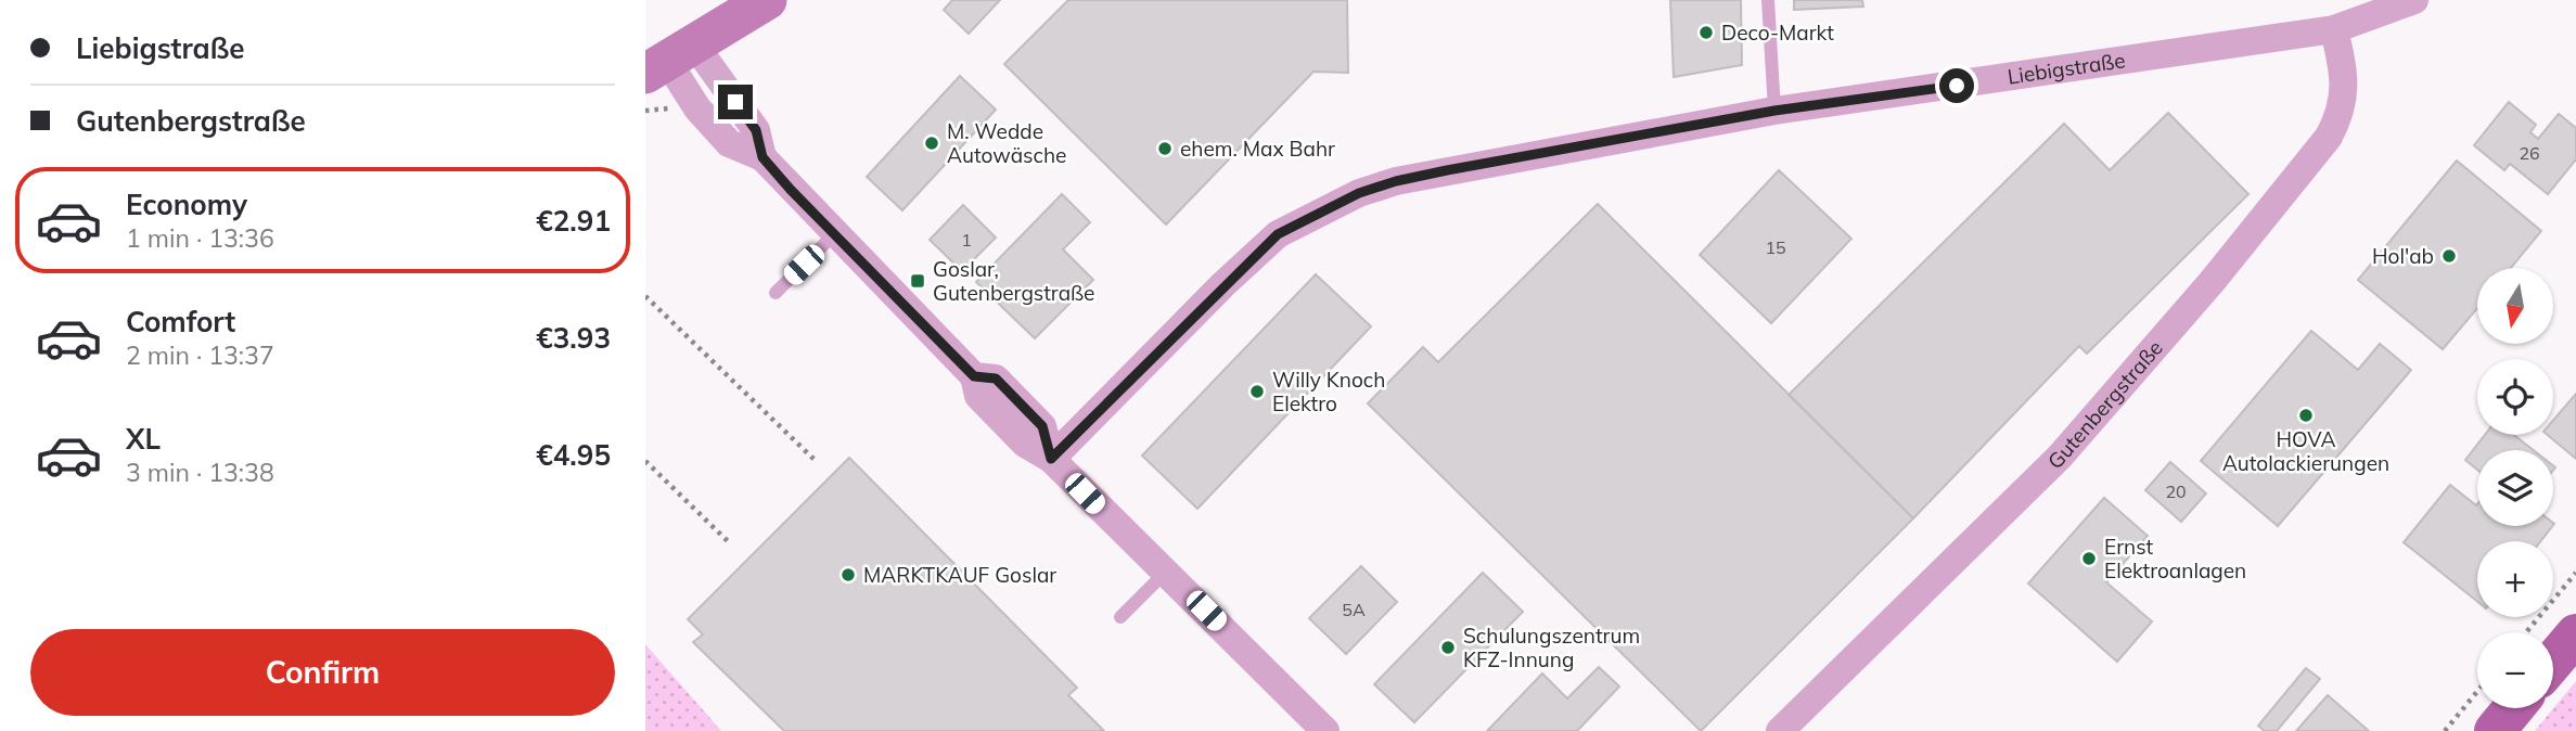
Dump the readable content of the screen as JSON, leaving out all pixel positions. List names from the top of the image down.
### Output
{
  "streets": {
    "street": ["Liebigstraße", "Gutenbergstraße"]
  },
  "crossings": [
    ["Liebigstraße", "Gutenbergstraße"]
  ],
  "places": {
    "other": [
      "Deco-Markt",
      "M. Wedde Autowäsche",
      "ehem. Max Bahr",
      "Hol'ab",
      "Willy Knoch Elektro",
      "HOVA Autolackierungen",
      "Ernst Elektroanlagen",
      "MARKTKAUF Goslar",
      "Schulungszentrum KFZ-Innung"
    ],
    "transit": ["Goslar, Gutenbergstraße"]
  },
  "house_numbers": [
    "26",
    "1",
    "15",
    "20",
    "5A"
  ],
  "north": "bottom",
  "page": {
    "banner": ["Liebigstraße", "Gutenbergstraße"],
    "list": [
      {
        "name": "Economy",
        "note": "1 min · 13:36",
        "value": "€2.91"
      },
      {
        "name": "Comfort",
        "note": "2 min · 13:37",
        "value": "€3.93"
      },
      {
        "name": "XL",
        "note": "3 min · 13:38",
        "value": "€4.95"
      }
    ],
    "map_buttons": ["+", "−"],
    "buttons": "Confirm"
  }
}
